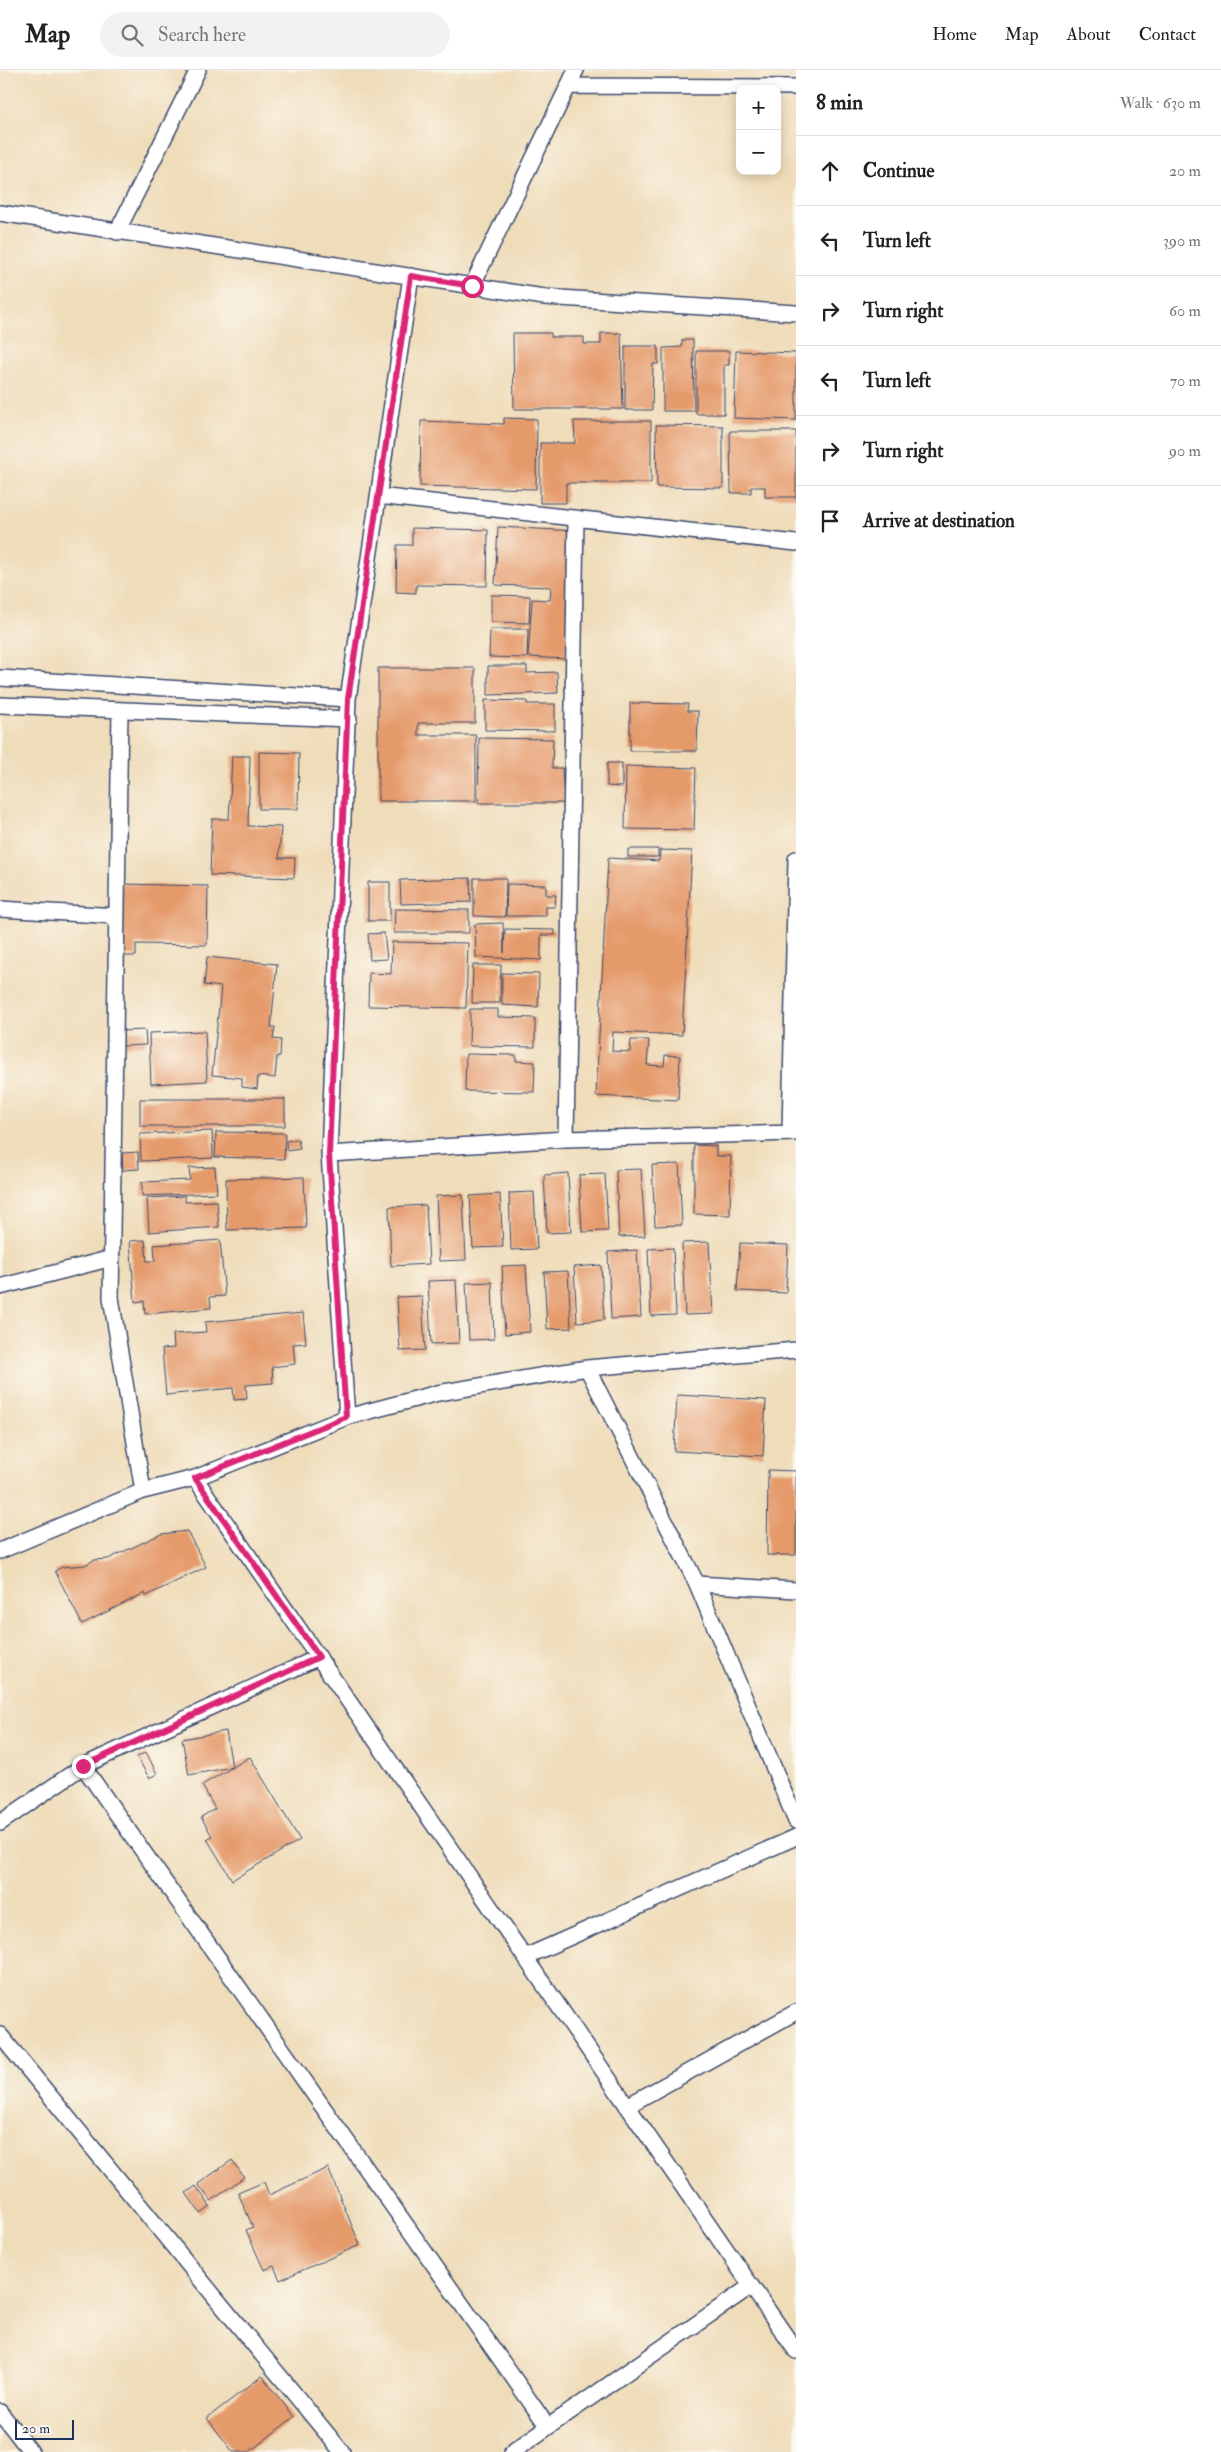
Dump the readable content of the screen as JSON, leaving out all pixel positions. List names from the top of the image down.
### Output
{
  "scale_bar": "20 m",
  "page": {
    "header": "Map",
    "search": "Search here",
    "nav": [
      "Home",
      "Map",
      "About",
      "Contact"
    ],
    "heading": ["8 min", "Walk · 630 m"],
    "map_buttons": ["+", "−"],
    "list": [
      ["Continue", "20 m"],
      ["Turn left", "390 m"],
      ["Turn right", "60 m"],
      ["Turn left", "70 m"],
      ["Turn right", "90 m"],
      "Arrive at destination"
    ],
    "scale": "20 m"
  }
}
